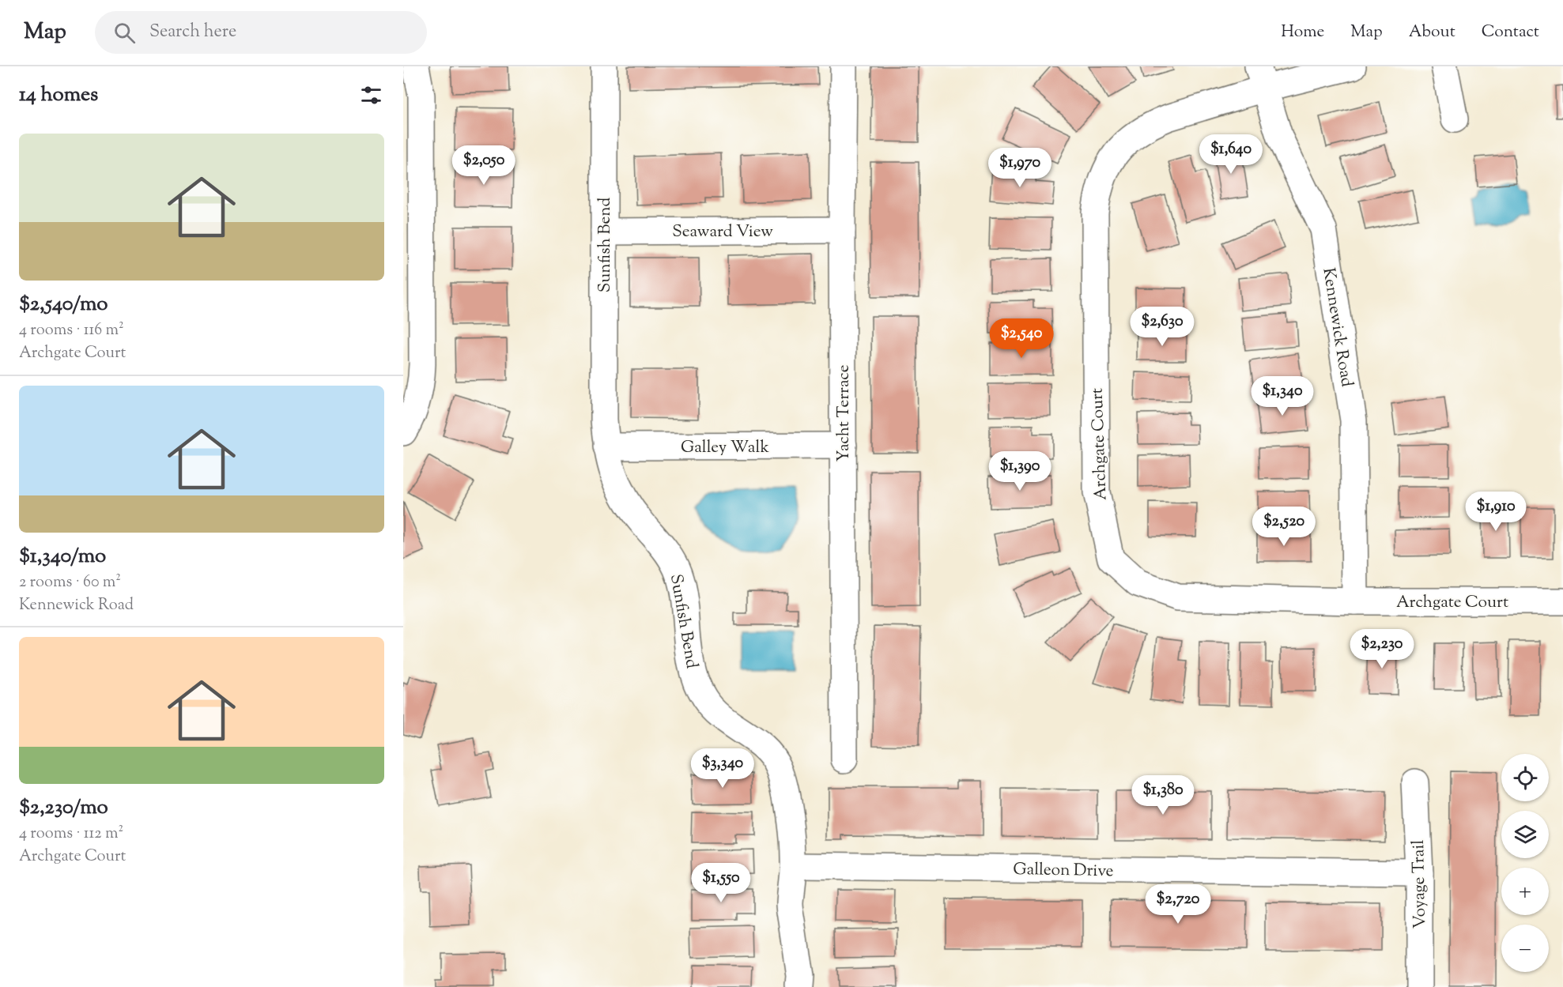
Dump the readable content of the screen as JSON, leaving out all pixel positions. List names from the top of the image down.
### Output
{
  "streets": {
    "street": [
      "Seaward View",
      "Sunfish Bend",
      "Kennewick Road",
      "Yacht Terrace",
      "Archgate Court",
      "Galley Walk",
      "Galleon Drive",
      "Voyage Trail"
    ]
  },
  "crossings": [
    ["Seaward View", "Sunfish Bend"],
    ["Seaward View", "Yacht Terrace"],
    ["Sunfish Bend", "Galley Walk"],
    ["Sunfish Bend", "Galleon Drive"],
    ["Kennewick Road", "Archgate Court"],
    ["Yacht Terrace", "Galley Walk"],
    ["Galleon Drive", "Voyage Trail"]
  ],
  "page": {
    "header": "Map",
    "search": "Search here",
    "nav": [
      "Home",
      "Map",
      "About",
      "Contact"
    ],
    "heading": "14 homes",
    "list": [
      {
        "name": "$2,540/mo",
        "note": "4 rooms · 116 m² · Archgate Court"
      },
      {
        "name": "$1,340/mo",
        "note": "2 rooms · 60 m² · Kennewick Road"
      },
      {
        "name": "$2,230/mo",
        "note": "4 rooms · 112 m² · Archgate Court"
      }
    ],
    "price": [
      "$1,640",
      "$2,050",
      "$1,970",
      "$2,630",
      "$2,540",
      "$1,340",
      "$1,390",
      "$1,910",
      "$2,520",
      "$2,230",
      "$3,340",
      "$1,380",
      "$1,550",
      "$2,720"
    ],
    "map_buttons": ["+", "−"]
  }
}
